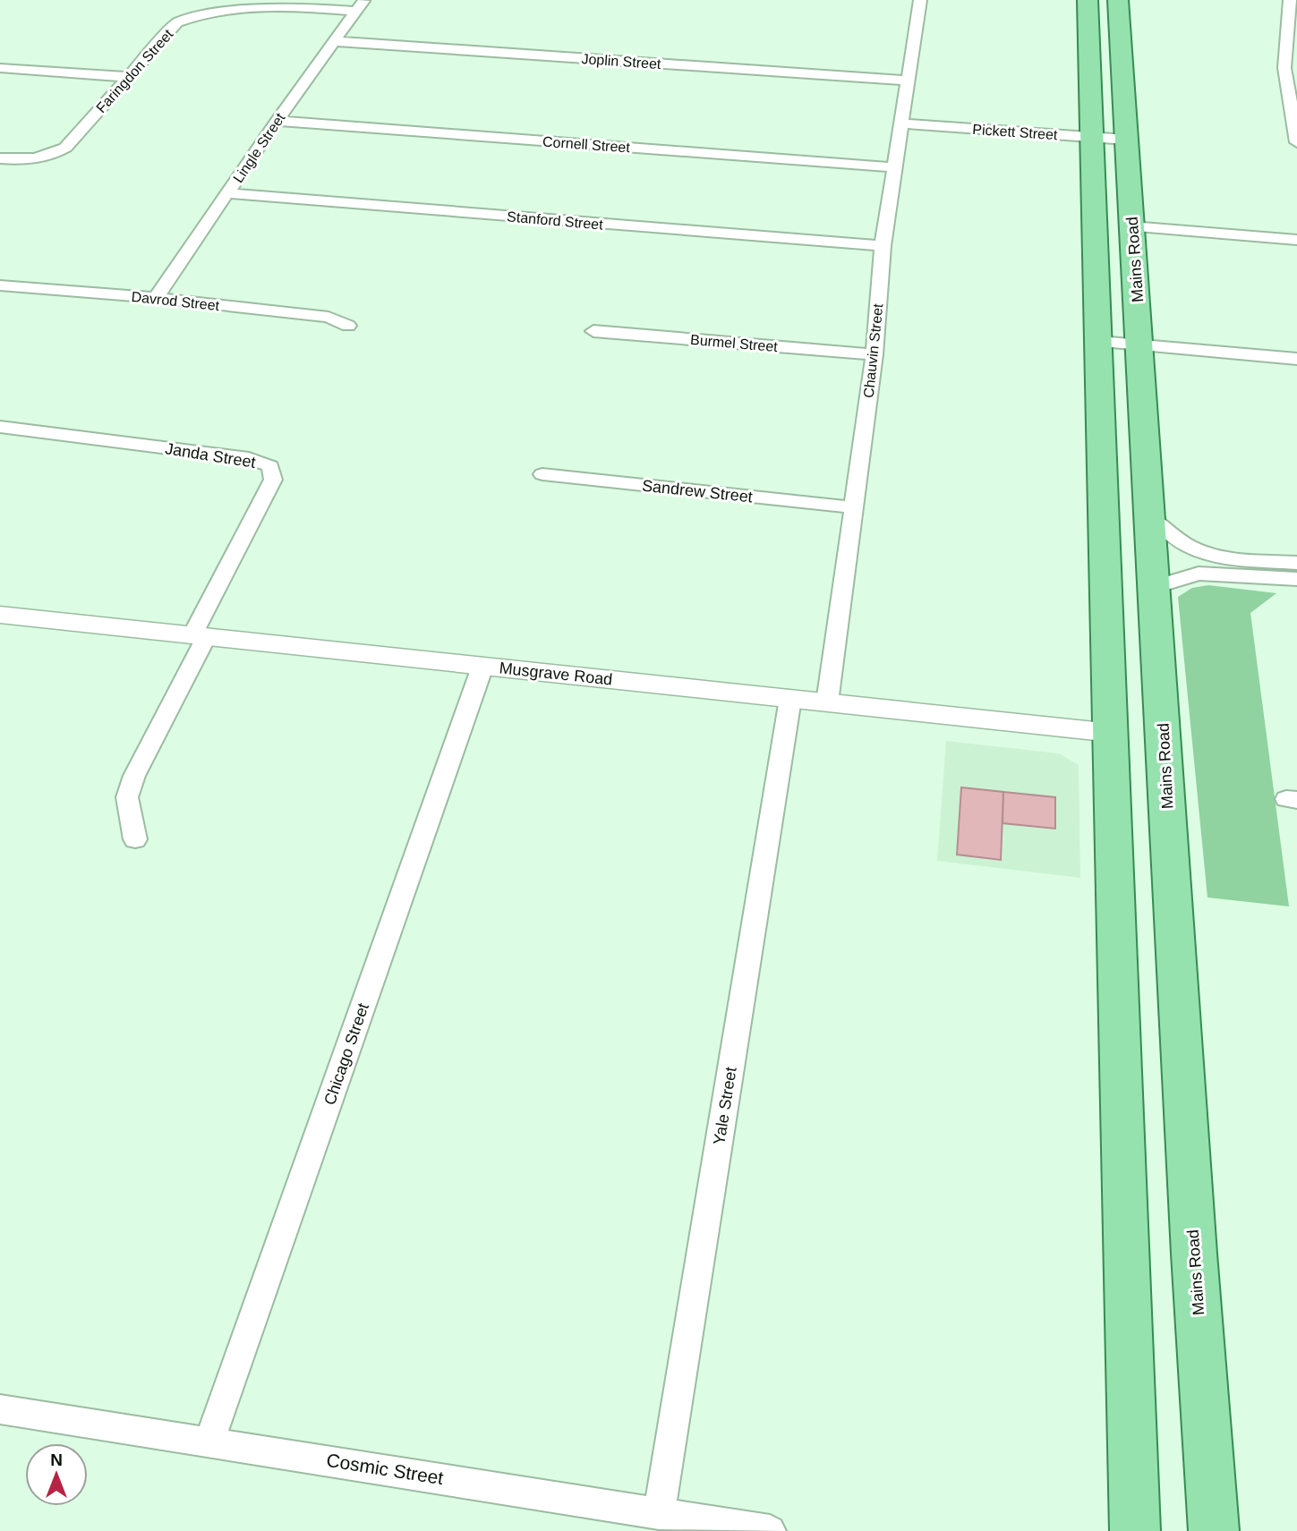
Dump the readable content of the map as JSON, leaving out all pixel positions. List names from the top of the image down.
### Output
{
  "streets": {
    "main road": ["Mains Road"],
    "street": [
      "Joplin Street",
      "Faringdon Street",
      "Pickett Street",
      "Cornell Street",
      "Lingle Street",
      "Stanford Street",
      "Davrod Street",
      "Burmel Street",
      "Chauvin Street",
      "Janda Street",
      "Sandrew Street",
      "Musgrave Road",
      "Chicago Street",
      "Yale Street",
      "Cosmic Street"
    ]
  },
  "crossings": [
    ["Joplin Street", "Lingle Street"],
    ["Joplin Street", "Chauvin Street"],
    ["Faringdon Street", "Lingle Street"],
    ["Pickett Street", "Mains Road"],
    ["Pickett Street", "Chauvin Street"],
    ["Cornell Street", "Lingle Street"],
    ["Cornell Street", "Chauvin Street"],
    ["Lingle Street", "Stanford Street"],
    ["Lingle Street", "Davrod Street"],
    ["Stanford Street", "Chauvin Street"],
    ["Burmel Street", "Chauvin Street"],
    ["Chauvin Street", "Sandrew Street"],
    ["Chauvin Street", "Musgrave Road"],
    ["Janda Street", "Musgrave Road"],
    ["Musgrave Road", "Chicago Street"],
    ["Musgrave Road", "Yale Street"],
    ["Chicago Street", "Cosmic Street"],
    ["Yale Street", "Cosmic Street"]
  ],
  "north": "top"
}
